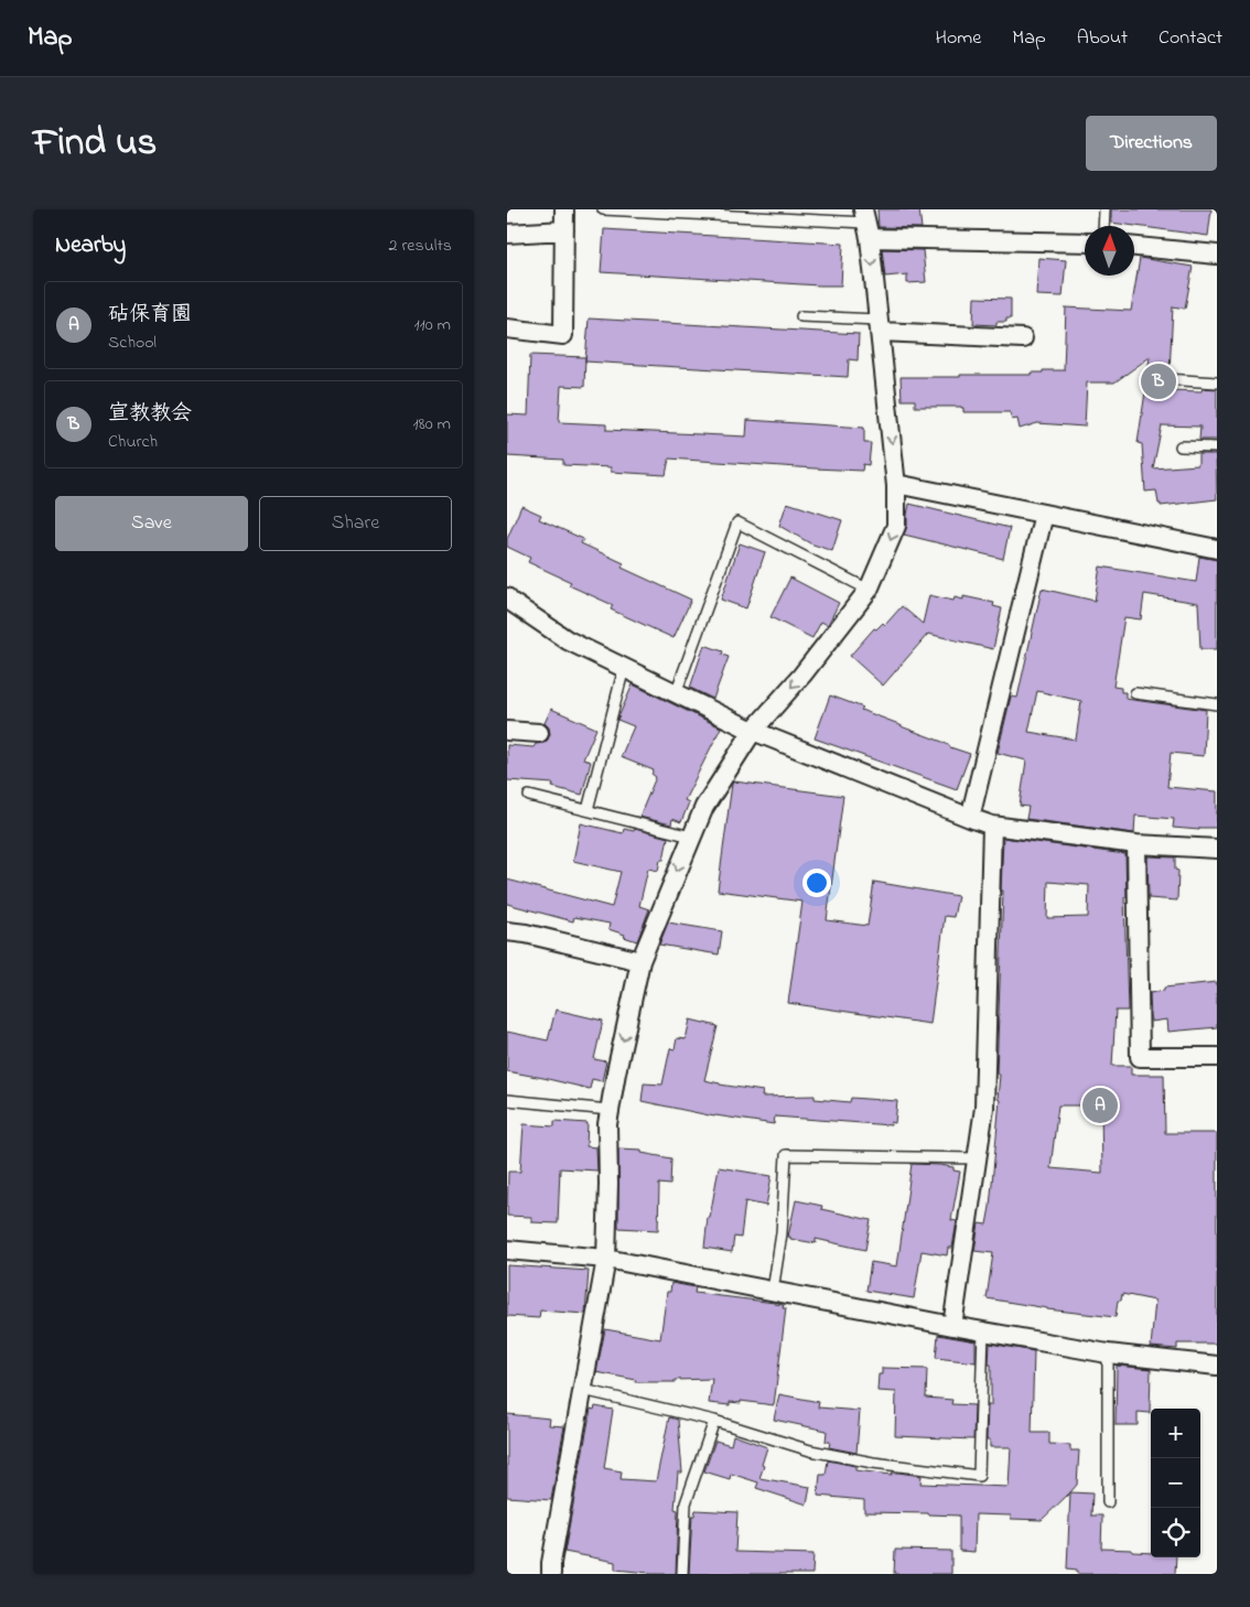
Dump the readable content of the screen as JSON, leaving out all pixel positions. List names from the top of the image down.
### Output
{
  "north": "top",
  "page": {
    "header": "Map",
    "nav": [
      "Home",
      "Map",
      "About",
      "Contact"
    ],
    "title": "Find us",
    "buttons": [
      "Directions",
      ["Save", "Share"]
    ],
    "heading": ["Nearby", "2 results"],
    "list": [
      {
        "mark": "A",
        "name": "砧保育園",
        "note": "School",
        "value": "110 m"
      },
      {
        "mark": "B",
        "name": "宣教教会",
        "note": "Church",
        "value": "180 m"
      }
    ],
    "pins": ["B", "A"],
    "map_buttons": ["+", "−"]
  }
}
